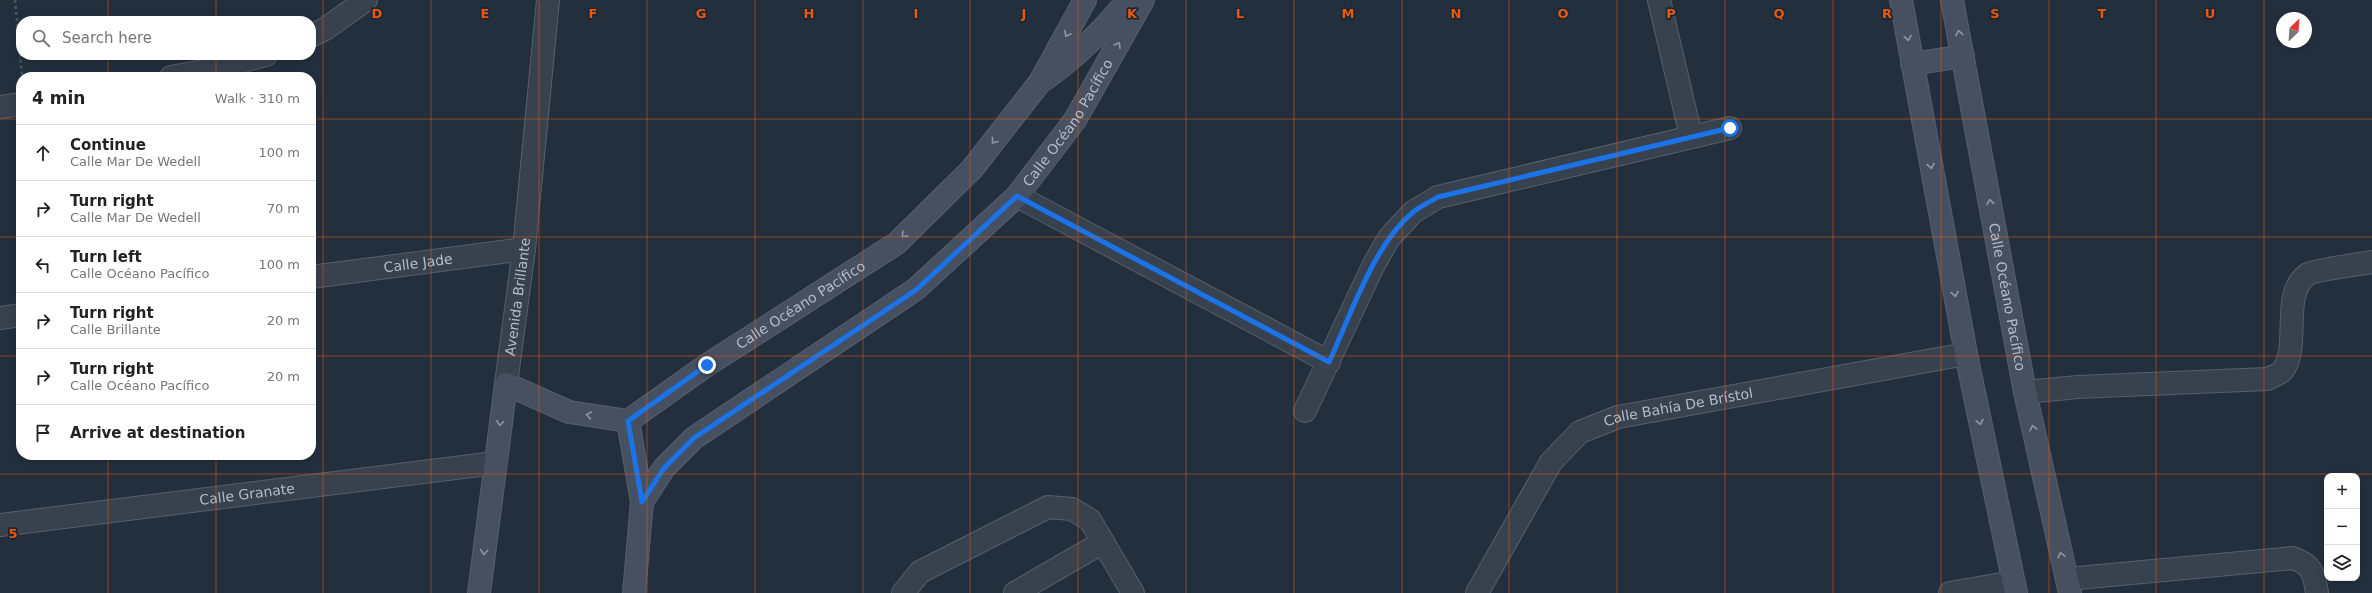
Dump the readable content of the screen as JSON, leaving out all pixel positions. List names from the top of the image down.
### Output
{
  "streets": {
    "street": [
      "Calle Océano Pacífico",
      "Calle Jade",
      "Avenida Brillante",
      "Calle Bahía De Brístol",
      "Calle Granate"
    ]
  },
  "crossings": [
    ["Calle Jade", "Avenida Brillante"],
    ["Avenida Brillante", "Calle Granate"]
  ],
  "north": "top right",
  "page": {
    "search": "Search here",
    "heading": ["4 min", "Walk · 310 m"],
    "list": [
      ["Continue", "Calle Mar De Wedell", "100 m"],
      ["Turn right", "Calle Mar De Wedell", "70 m"],
      ["Turn left", "Calle Océano Pacífico", "100 m"],
      ["Turn right", "Calle Brillante", "20 m"],
      ["Turn right", "Calle Océano Pacífico", "20 m"],
      "Arrive at destination"
    ],
    "map_buttons": ["+", "−"]
  },
  "grid": {
    "columns": [
      "D",
      "E",
      "F",
      "G",
      "H",
      "I",
      "J",
      "K",
      "L",
      "M",
      "N",
      "O",
      "P",
      "Q",
      "R",
      "S",
      "T",
      "U"
    ],
    "rows": ["5"]
  }
}
